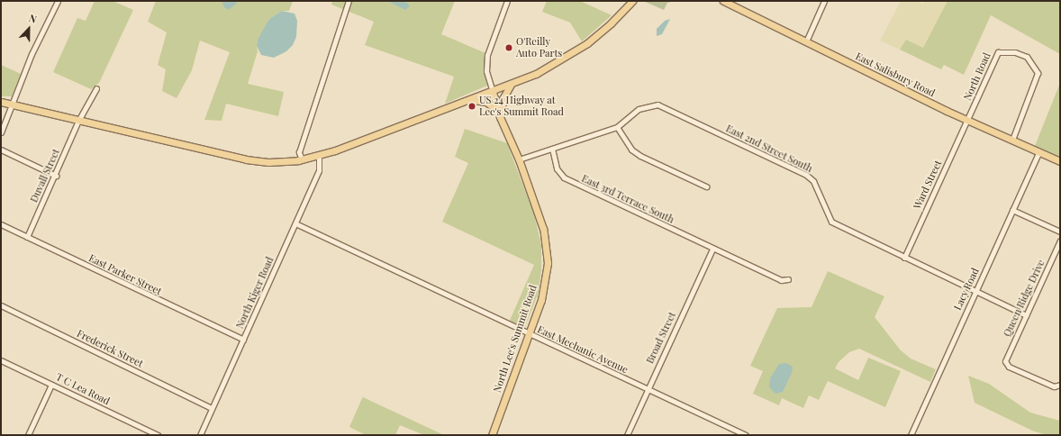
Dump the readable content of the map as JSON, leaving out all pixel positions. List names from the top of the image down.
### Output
{
  "streets": {
    "main road": ["East Salisbury Road", "North Lee's Summit Road"],
    "street": [
      "North Road",
      "East 2nd Street South",
      "Duvall Street",
      "Ward Street",
      "East 3rd Terrace South",
      "East Parker Street",
      "Lacy Road",
      "North Kiger Road",
      "Queen Ridge Drive",
      "Broad Street",
      "Frederick Street",
      "East Mechanic Avenue",
      "T C Lea Road"
    ]
  },
  "crossings": [
    ["East Salisbury Road", "North Road"],
    ["East Salisbury Road", "Ward Street"],
    ["East Salisbury Road", "Lacy Road"],
    ["North Road", "Ward Street"],
    ["East 2nd Street South", "Ward Street"],
    ["East 2nd Street South", "East 3rd Terrace South"],
    ["East 2nd Street South", "Lacy Road"],
    ["East 2nd Street South", "Queen Ridge Drive"],
    ["East 2nd Street South", "North Lee's Summit Road"],
    ["Duvall Street", "East Parker Street"],
    ["East 3rd Terrace South", "Broad Street"],
    ["East Parker Street", "North Kiger Road"],
    ["North Kiger Road", "Frederick Street"],
    ["North Kiger Road", "East Mechanic Avenue"],
    ["Broad Street", "East Mechanic Avenue"],
    ["North Lee's Summit Road", "East Mechanic Avenue"]
  ],
  "places": ["O'Reilly Auto Parts", "US 24 Highway at Lee's Summit Road"],
  "north": "top"
}
